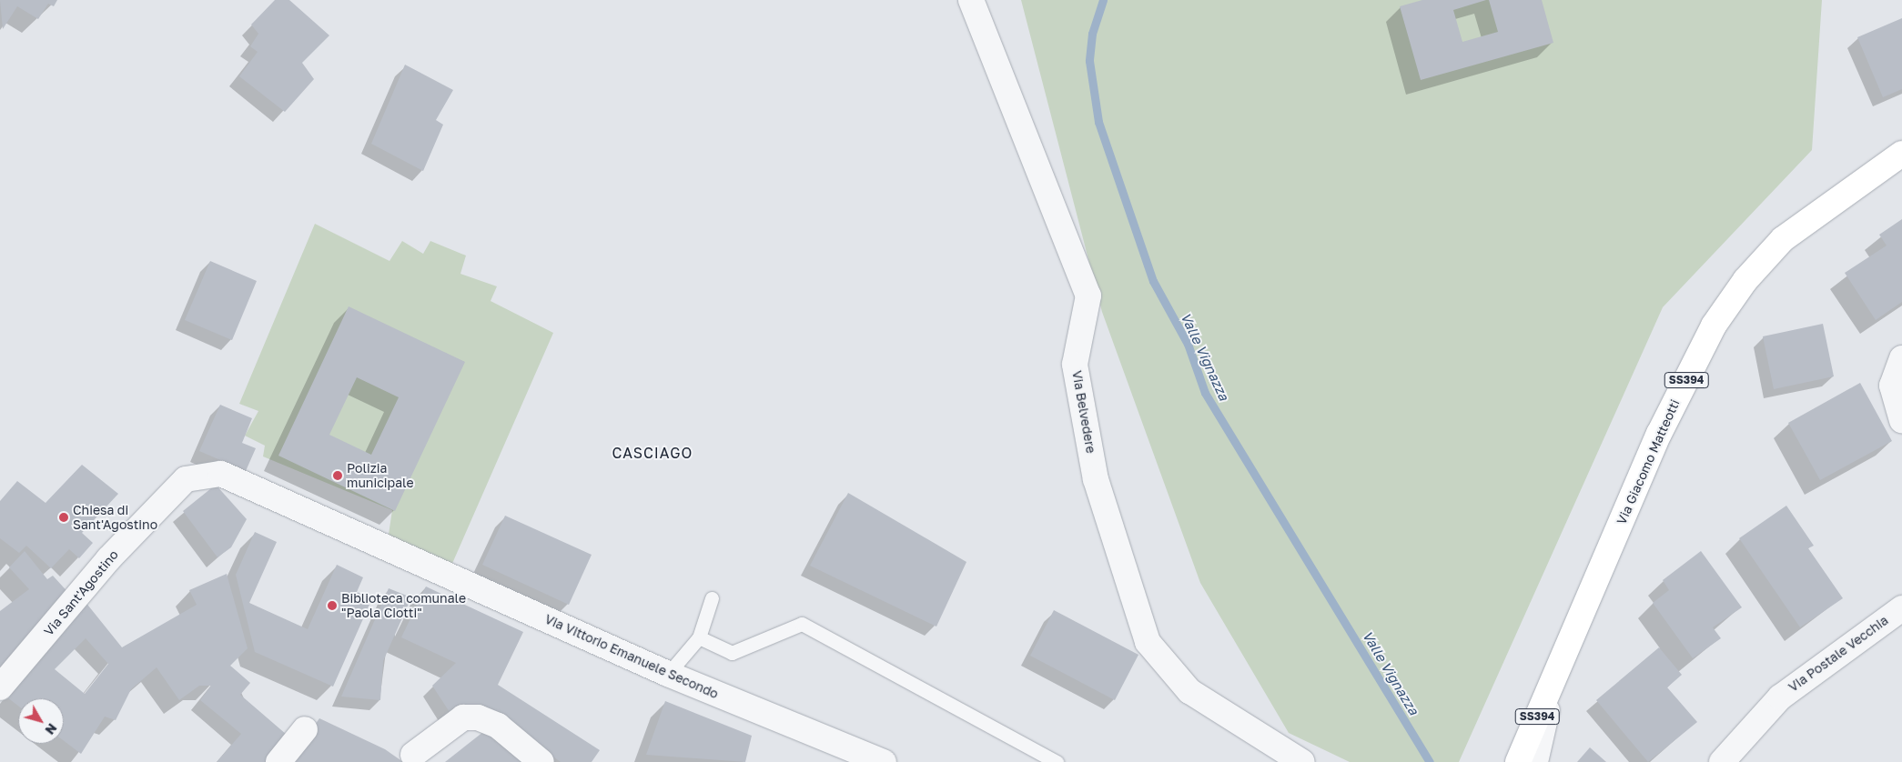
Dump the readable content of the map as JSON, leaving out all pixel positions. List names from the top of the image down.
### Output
{
  "streets": {
    "main road": ["SS394", "Via Giacomo Matteotti"],
    "street": [
      "Via Belvedere",
      "Via Sant'Agostino",
      "Via Postale Vecchia",
      "Via Vittorio Emanuele Secondo"
    ]
  },
  "crossings": [
    ["Via Sant'Agostino", "Via Vittorio Emanuele Secondo"]
  ],
  "districts": ["CASCIAGO"],
  "water": ["Valle Vignazza"],
  "places": ["Polizia municipale", "Chiesa di Sant'Agostino", "Biblioteca comunale \"Paola Ciotti\""],
  "north": "bottom right"
}
